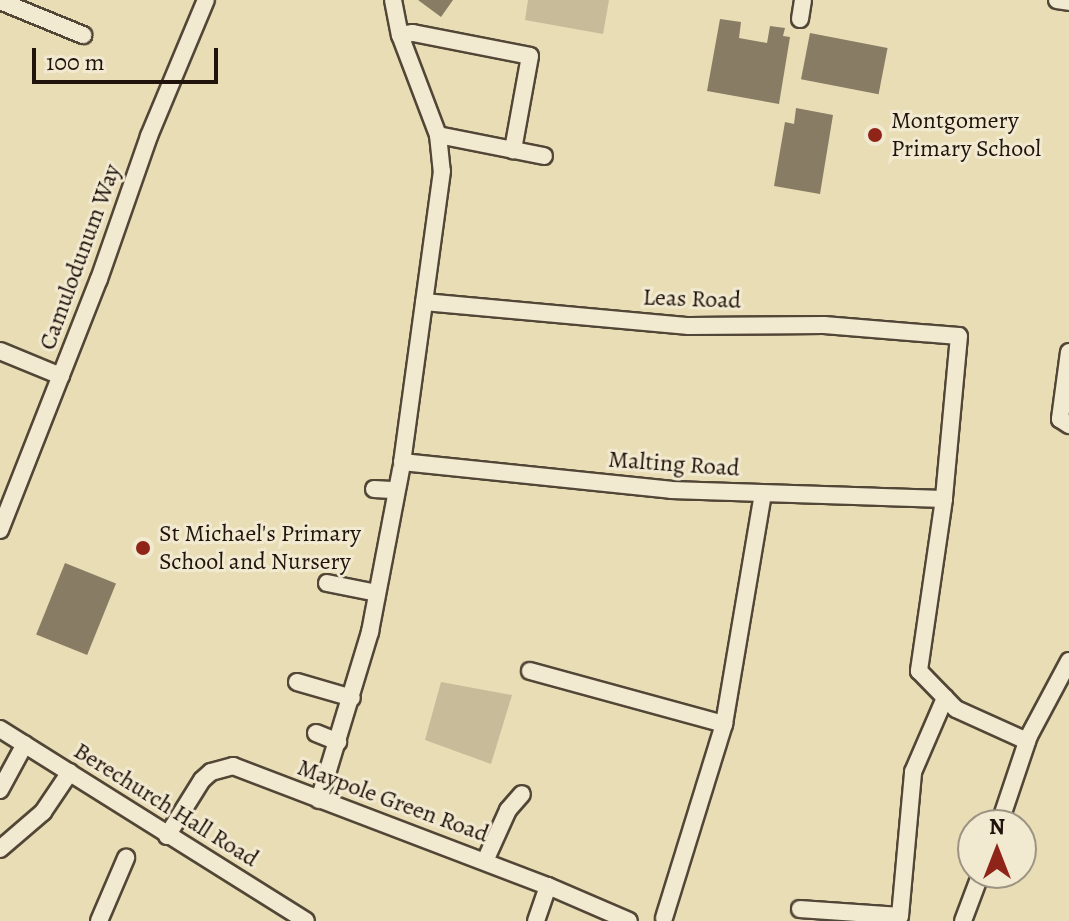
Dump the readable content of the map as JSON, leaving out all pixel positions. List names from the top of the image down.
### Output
{
  "streets": {
    "street": [
      "Camulodunum Way",
      "Leas Road",
      "Malting Road",
      "Maypole Green Road",
      "Berechurch Hall Road"
    ]
  },
  "crossings": [
    ["Leas Road", "Malting Road"],
    ["Maypole Green Road", "Berechurch Hall Road"]
  ],
  "places": ["Montgomery Primary School", "St Michael's Primary School and Nursery"],
  "scale_bar": "100 m",
  "north": "top"
}
